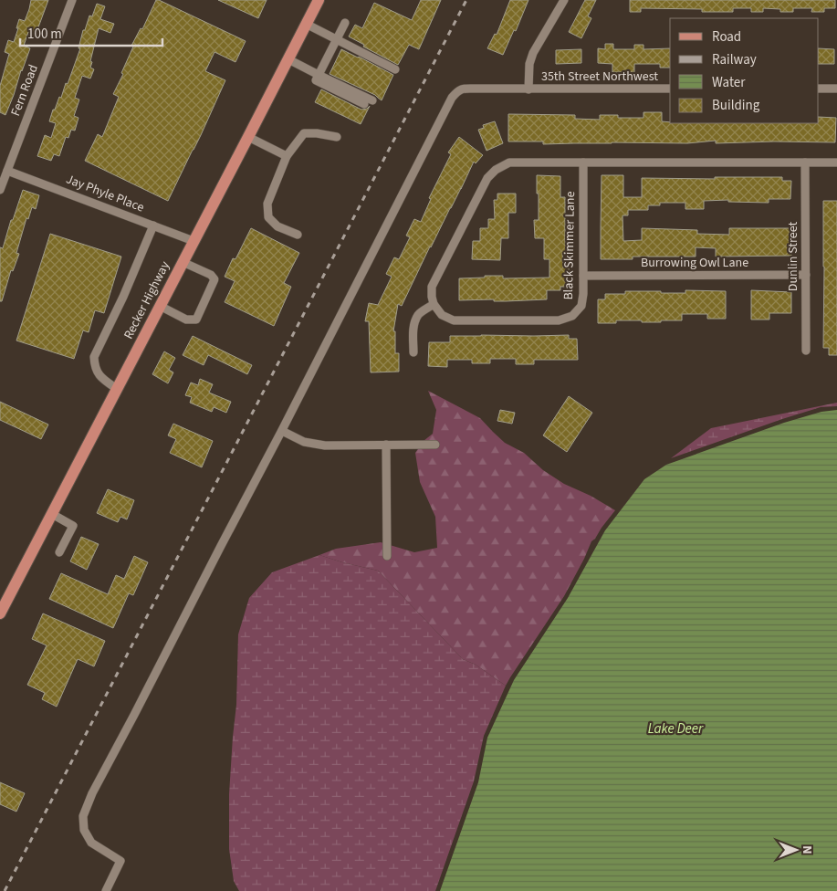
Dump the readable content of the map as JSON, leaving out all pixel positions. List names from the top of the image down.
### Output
{
  "streets": {
    "main road": ["Recker Highway"],
    "street": [
      "35th Street Northwest",
      "Fern Road",
      "Jay Phyle Place",
      "Black Skimmer Lane",
      "Dunlin Street",
      "Burrowing Owl Lane"
    ]
  },
  "crossings": [
    ["Fern Road", "Jay Phyle Place"],
    ["Jay Phyle Place", "Recker Highway"],
    ["Black Skimmer Lane", "Burrowing Owl Lane"],
    ["Dunlin Street", "Burrowing Owl Lane"]
  ],
  "water": ["Lake Deer"],
  "legend": [
    "Road",
    "Railway",
    "Water",
    "Building"
  ],
  "scale_bar": "100 m",
  "north": "right"
}
